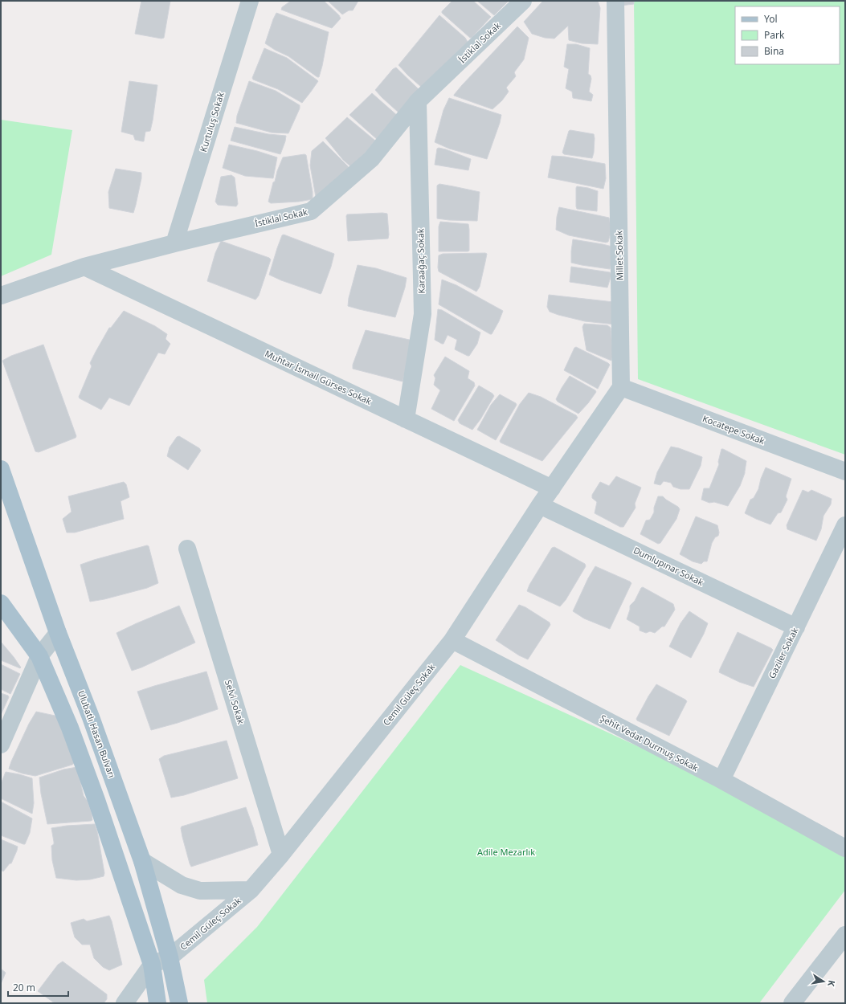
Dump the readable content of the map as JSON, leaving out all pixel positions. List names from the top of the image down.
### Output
{
  "streets": {
    "main road": ["Ulubatlı Hasan Bulvarı"],
    "street": [
      "İstiklal Sokak",
      "Kurtuluş Sokak",
      "Millet Sokak",
      "Karaağaç Sokak",
      "Muhtar İsmail Gürses Sokak",
      "Kocatepe Sokak",
      "Dumlupınar Sokak",
      "Gaziler Sokak",
      "Cemil Güleç Sokak",
      "Selvi Sokak",
      "Şehit Vedat Durmuş Sokak"
    ]
  },
  "crossings": [
    ["İstiklal Sokak", "Kurtuluş Sokak"],
    ["İstiklal Sokak", "Karaağaç Sokak"],
    ["İstiklal Sokak", "Muhtar İsmail Gürses Sokak"],
    ["Millet Sokak", "Kocatepe Sokak"],
    ["Karaağaç Sokak", "Muhtar İsmail Gürses Sokak"],
    ["Muhtar İsmail Gürses Sokak", "Cemil Güleç Sokak"],
    ["Dumlupınar Sokak", "Gaziler Sokak"],
    ["Dumlupınar Sokak", "Cemil Güleç Sokak"],
    ["Gaziler Sokak", "Şehit Vedat Durmuş Sokak"],
    ["Cemil Güleç Sokak", "Selvi Sokak"],
    ["Cemil Güleç Sokak", "Ulubatlı Hasan Bulvarı"],
    ["Cemil Güleç Sokak", "Şehit Vedat Durmuş Sokak"]
  ],
  "parks": ["Adile Mezarlık"],
  "legend": ["Yol", "Park", "Bina"],
  "scale_bar": "20 m",
  "north": "right"
}
